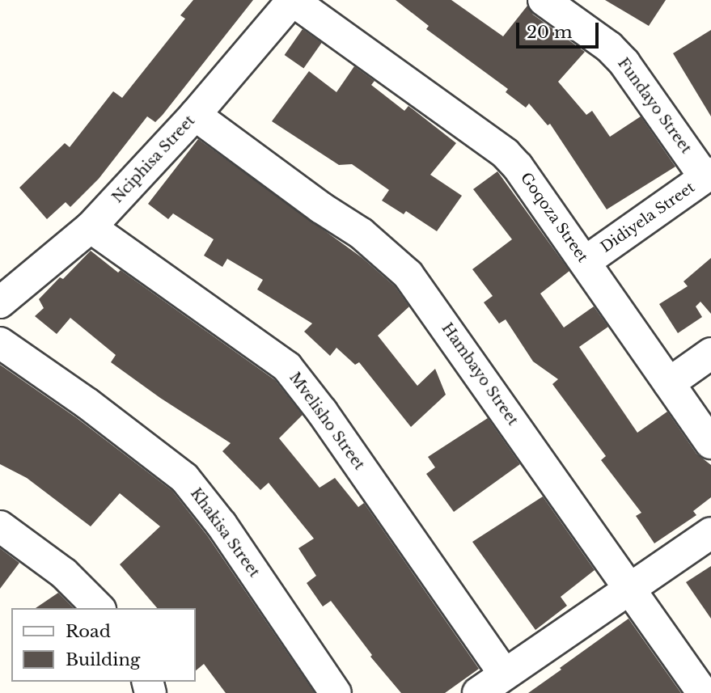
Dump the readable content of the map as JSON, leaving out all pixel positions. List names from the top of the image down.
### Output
{
  "streets": {
    "street": [
      "Fundayo Street",
      "Nciphisa Street",
      "Goqoza Street",
      "Didiyela Street",
      "Hambayo Street",
      "Mvelisho Street",
      "Khakisa Street"
    ]
  },
  "crossings": [
    ["Fundayo Street", "Didiyela Street"],
    ["Nciphisa Street", "Goqoza Street"],
    ["Nciphisa Street", "Hambayo Street"],
    ["Nciphisa Street", "Mvelisho Street"],
    ["Goqoza Street", "Didiyela Street"]
  ],
  "legend": ["Road", "Building"],
  "scale_bar": "20 m"
}
